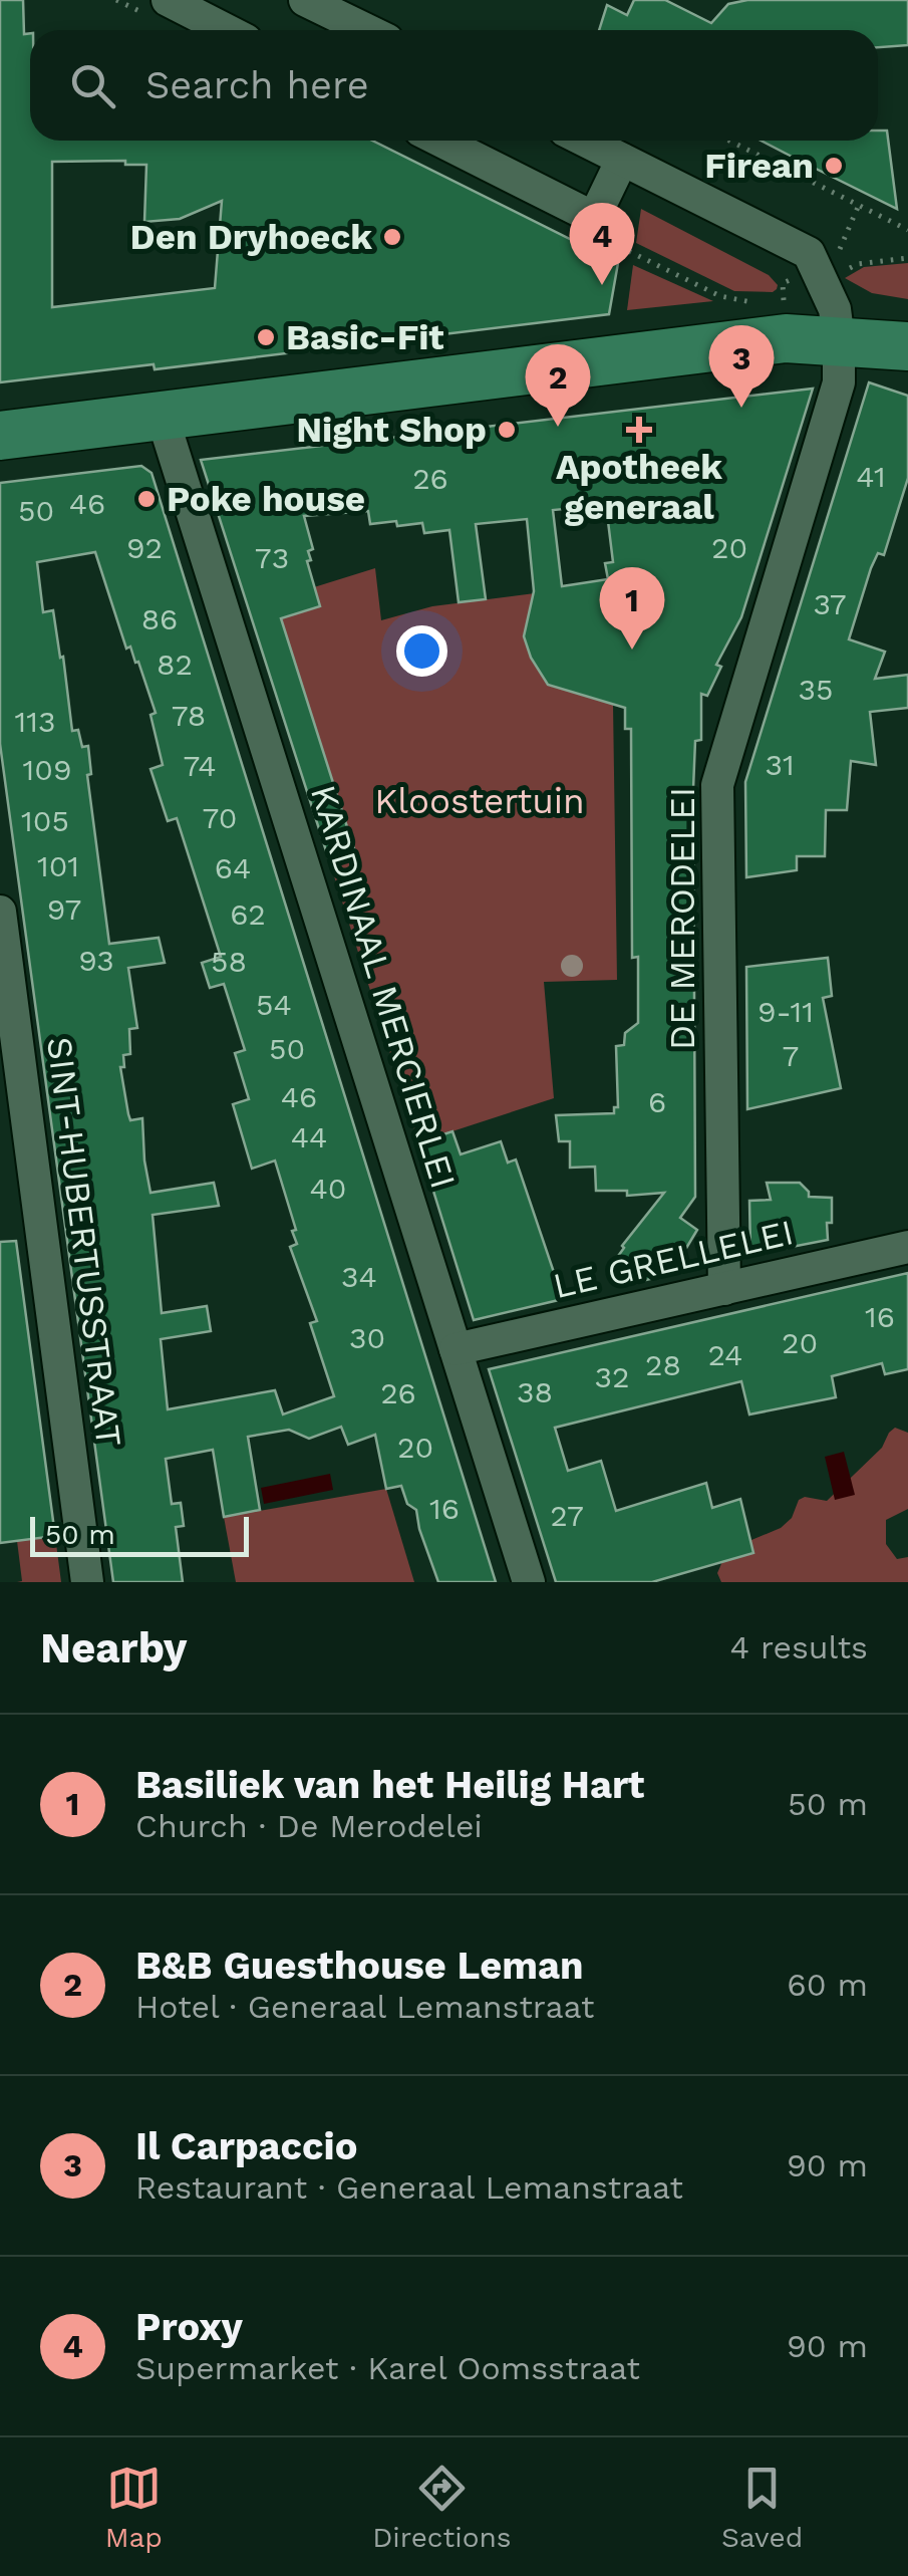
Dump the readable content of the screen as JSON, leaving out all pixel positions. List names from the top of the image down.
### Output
{
  "streets": {
    "street": [
      "DE MERODELEI",
      "KARDINAAL MERCIERLEI",
      "SINT-HUBERTUSSTRAAT",
      "LE GRELLELEI"
    ]
  },
  "crossings": [
    ["DE MERODELEI", "LE GRELLELEI"],
    ["KARDINAAL MERCIERLEI", "LE GRELLELEI"]
  ],
  "parks": ["Kloostertuin"],
  "places": {
    "other": [
      "Firean",
      "Den Dryhoeck",
      "Basic-Fit",
      "Night Shop",
      "Poke house"
    ],
    "health": ["Apotheek generaal"]
  },
  "house_numbers": [
    "41",
    "26",
    "46",
    "50",
    "92",
    "20",
    "73",
    "37",
    "86",
    "82",
    "35",
    "78",
    "113",
    "31",
    "74",
    "109",
    "70",
    "105",
    "101",
    "64",
    "97",
    "62",
    "93",
    "58",
    "54",
    "9-11",
    "50",
    "7",
    "46",
    "6",
    "44",
    "40",
    "34",
    "16",
    "30",
    "20",
    "24",
    "28",
    "32",
    "38",
    "26",
    "20",
    "16",
    "27"
  ],
  "scale_bar": "50 m",
  "page": {
    "search": "Search here",
    "pins": [
      "4",
      "3",
      "2",
      "1"
    ],
    "scale": "50 m",
    "heading": ["Nearby", "4 results"],
    "list": [
      {
        "mark": "1",
        "name": "Basiliek van het Heilig Hart",
        "note": "Church · De Merodelei",
        "value": "50 m"
      },
      {
        "mark": "2",
        "name": "B&B Guesthouse Leman",
        "note": "Hotel · Generaal Lemanstraat",
        "value": "60 m"
      },
      {
        "mark": "3",
        "name": "Il Carpaccio",
        "note": "Restaurant · Generaal Lemanstraat",
        "value": "90 m"
      },
      {
        "mark": "4",
        "name": "Proxy",
        "note": "Supermarket · Karel Oomsstraat",
        "value": "90 m"
      }
    ],
    "nav": ["Map", "Directions", "Saved"]
  }
}
